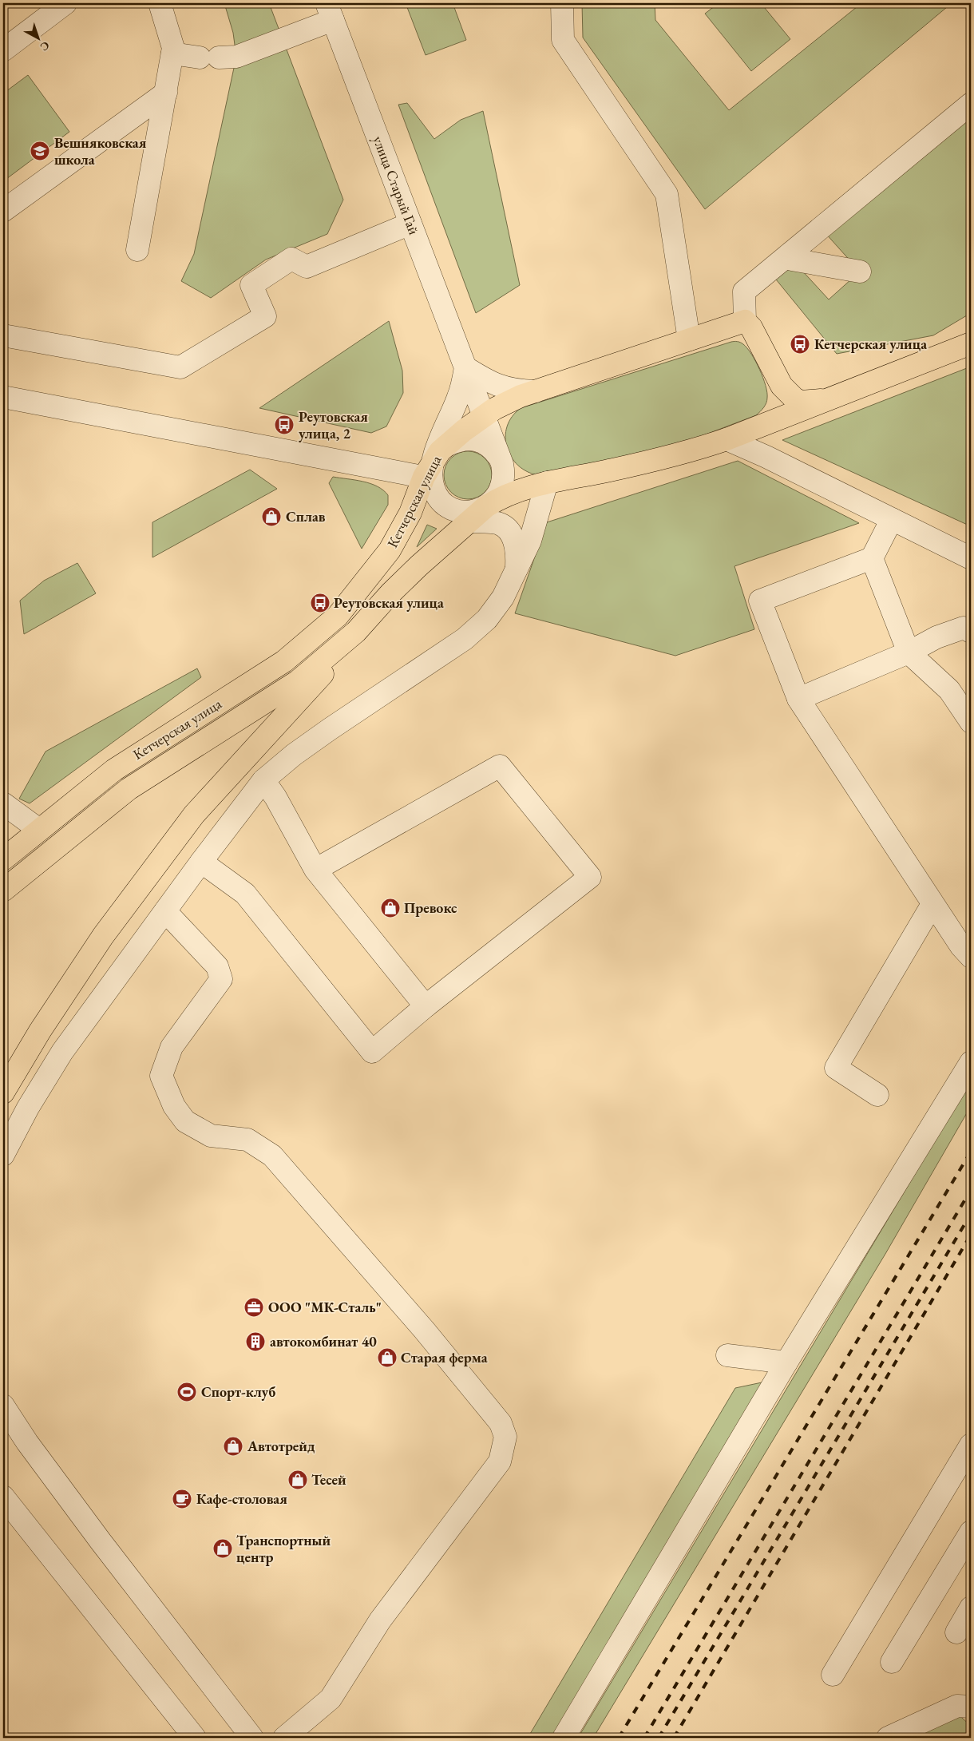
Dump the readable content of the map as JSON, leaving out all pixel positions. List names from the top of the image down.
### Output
{
  "streets": {
    "main road": ["Кетчерская улица"],
    "street": ["улица Старый Гай"]
  },
  "crossings": [
    ["улица Старый Гай", "Кетчерская улица"]
  ],
  "places": {
    "school or university": ["Вешняковская школа"],
    "bus stop": ["Кетчерская улица", "Реутовская улица, 2", "Реутовская улица"],
    "shop": [
      "Сплав",
      "Превокс",
      "Старая ферма",
      "Автотрейд",
      "Тесей",
      "Транспортный центр"
    ],
    "office": ["ООО \"МК-Сталь\""],
    "building": ["автокомбинат 40"],
    "sports": ["Спорт-клуб"],
    "cafe": ["Кафе-столовая"]
  },
  "north": "bottom right"
}
